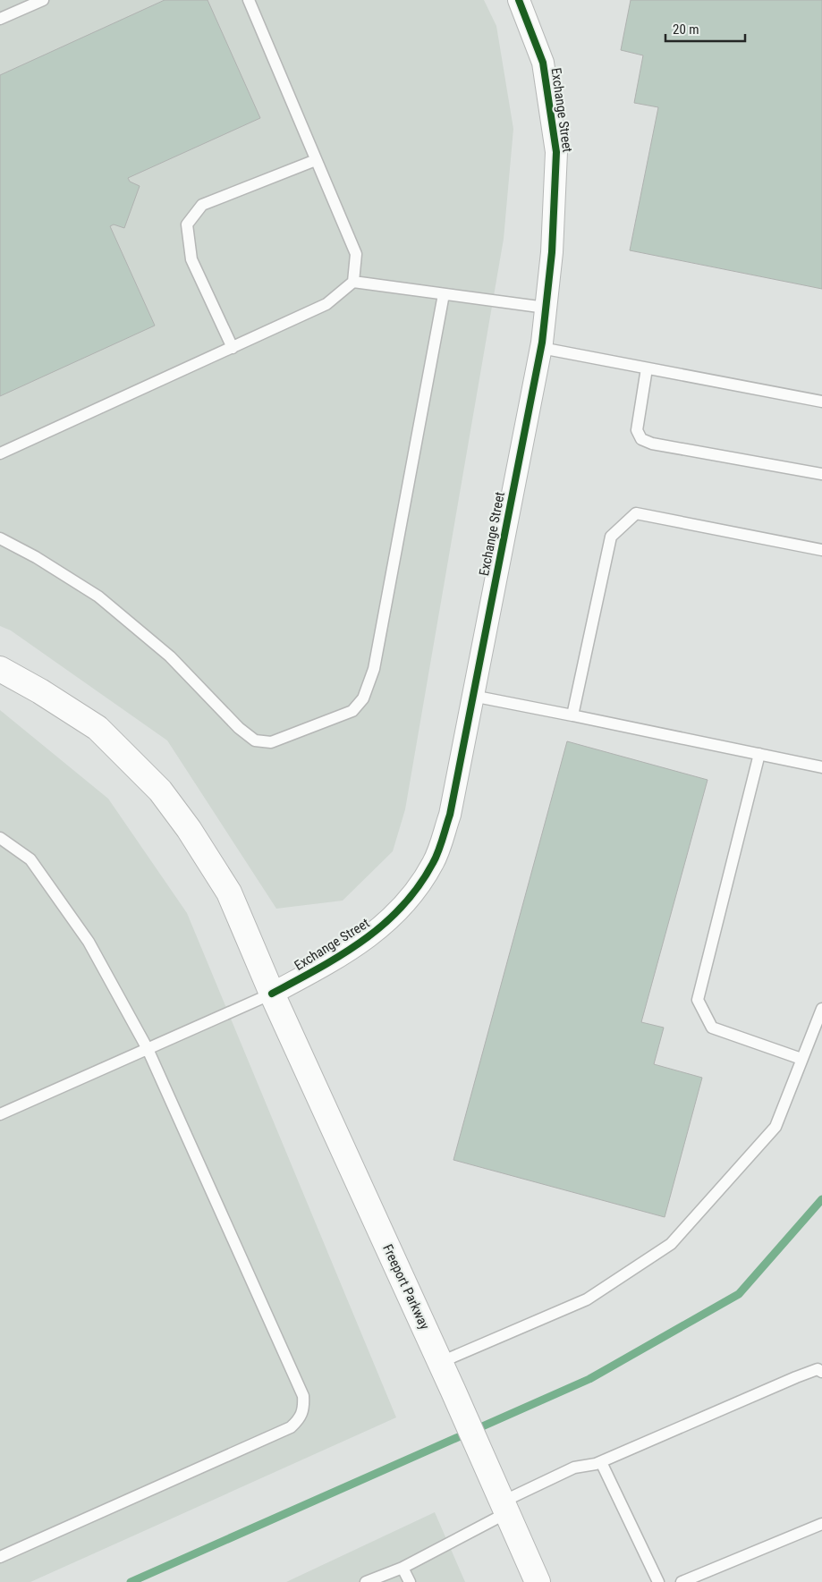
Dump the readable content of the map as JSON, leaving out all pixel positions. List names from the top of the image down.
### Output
{
  "streets": {
    "main road": ["Freeport Parkway"],
    "street": ["Exchange Street"]
  },
  "crossings": [
    ["Exchange Street", "Freeport Parkway"]
  ],
  "scale_bar": "20 m"
}
